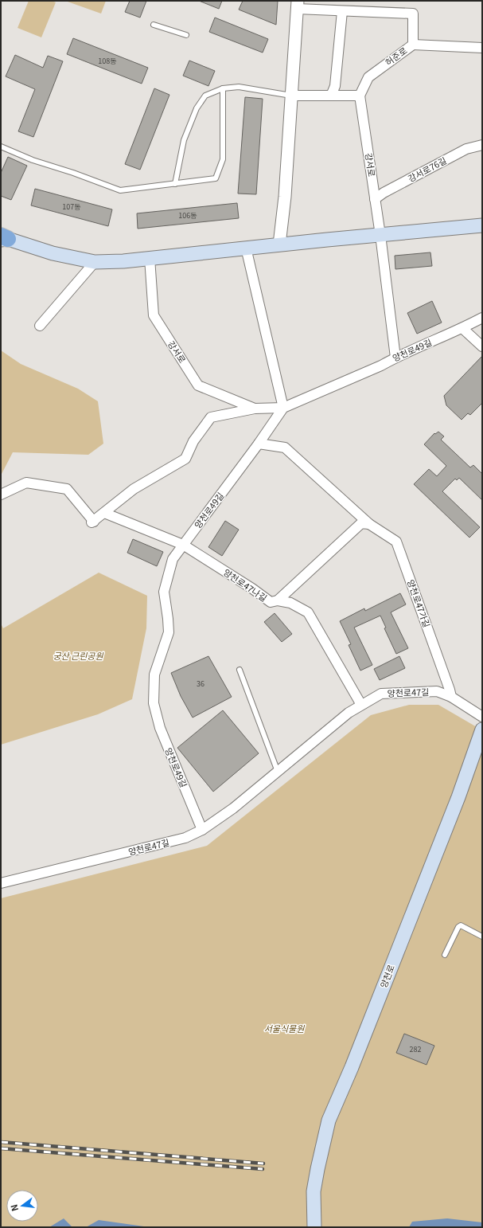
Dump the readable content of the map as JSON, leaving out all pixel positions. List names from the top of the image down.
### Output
{
  "streets": {
    "main road": ["양천로"],
    "street": [
      "허준로",
      "강서로",
      "강서로76길",
      "양천로49길",
      "양천로47나길",
      "양천로47가길",
      "양천로47길"
    ]
  },
  "crossings": [
    ["허준로", "강서로"],
    ["강서로", "강서로76길"],
    ["강서로", "양천로49길"],
    ["양천로49길", "양천로47나길"],
    ["양천로49길", "양천로47가길"],
    ["양천로49길", "양천로47길"],
    ["양천로47나길", "양천로47길"],
    ["양천로47가길", "양천로47길"]
  ],
  "parks": ["궁산 근린공원", "서울식물원"],
  "house_numbers": [
    "108동",
    "107동",
    "106동",
    "36",
    "282"
  ],
  "north": "left"
}
